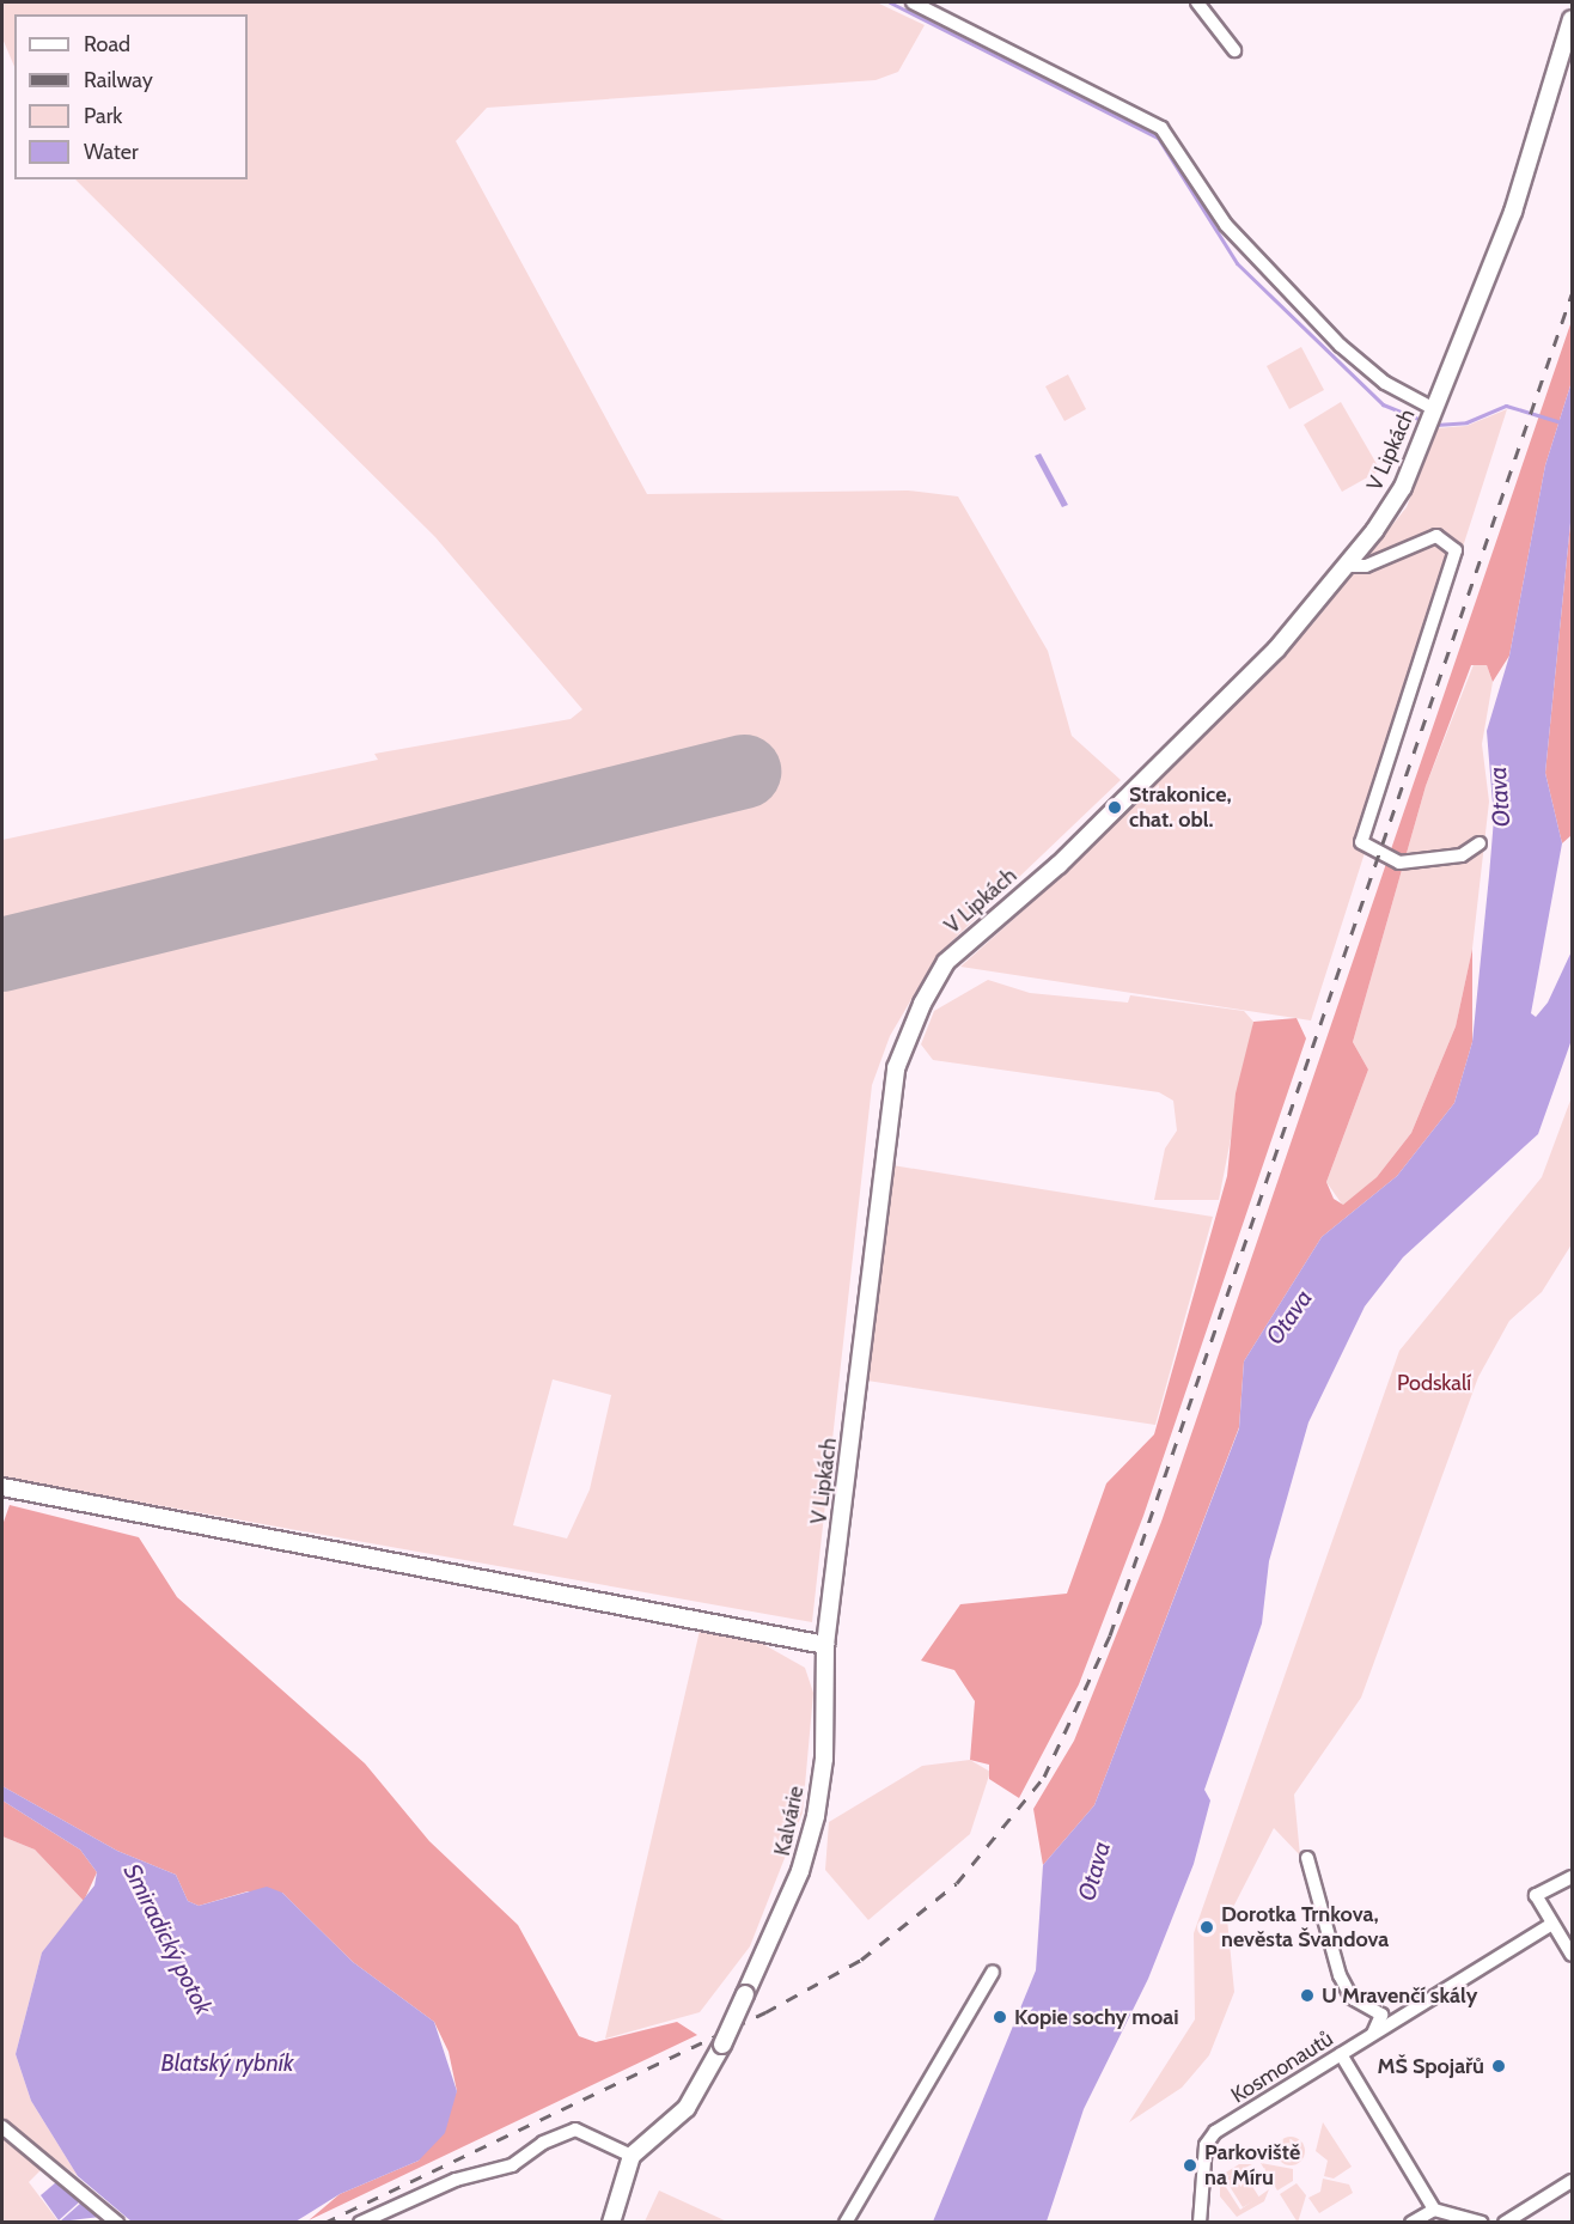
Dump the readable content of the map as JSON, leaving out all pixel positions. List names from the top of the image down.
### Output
{
  "streets": {
    "street": ["V Lipkách", "Kalvárie", "Kosmonautů"]
  },
  "crossings": [
    ["V Lipkách", "Kalvárie"]
  ],
  "water": ["Otava", "Smiradický potok", "Blatský rybník"],
  "parks": ["Podskalí"],
  "places": [
    "Strakonice, chat. obl.",
    "Dorotka Trnkova, nevěsta Švandova",
    "U Mravenčí skály",
    "Kopie sochy moai",
    "MŠ Spojařů",
    "Parkoviště na Míru"
  ],
  "legend": [
    "Road",
    "Railway",
    "Park",
    "Water"
  ]
}
